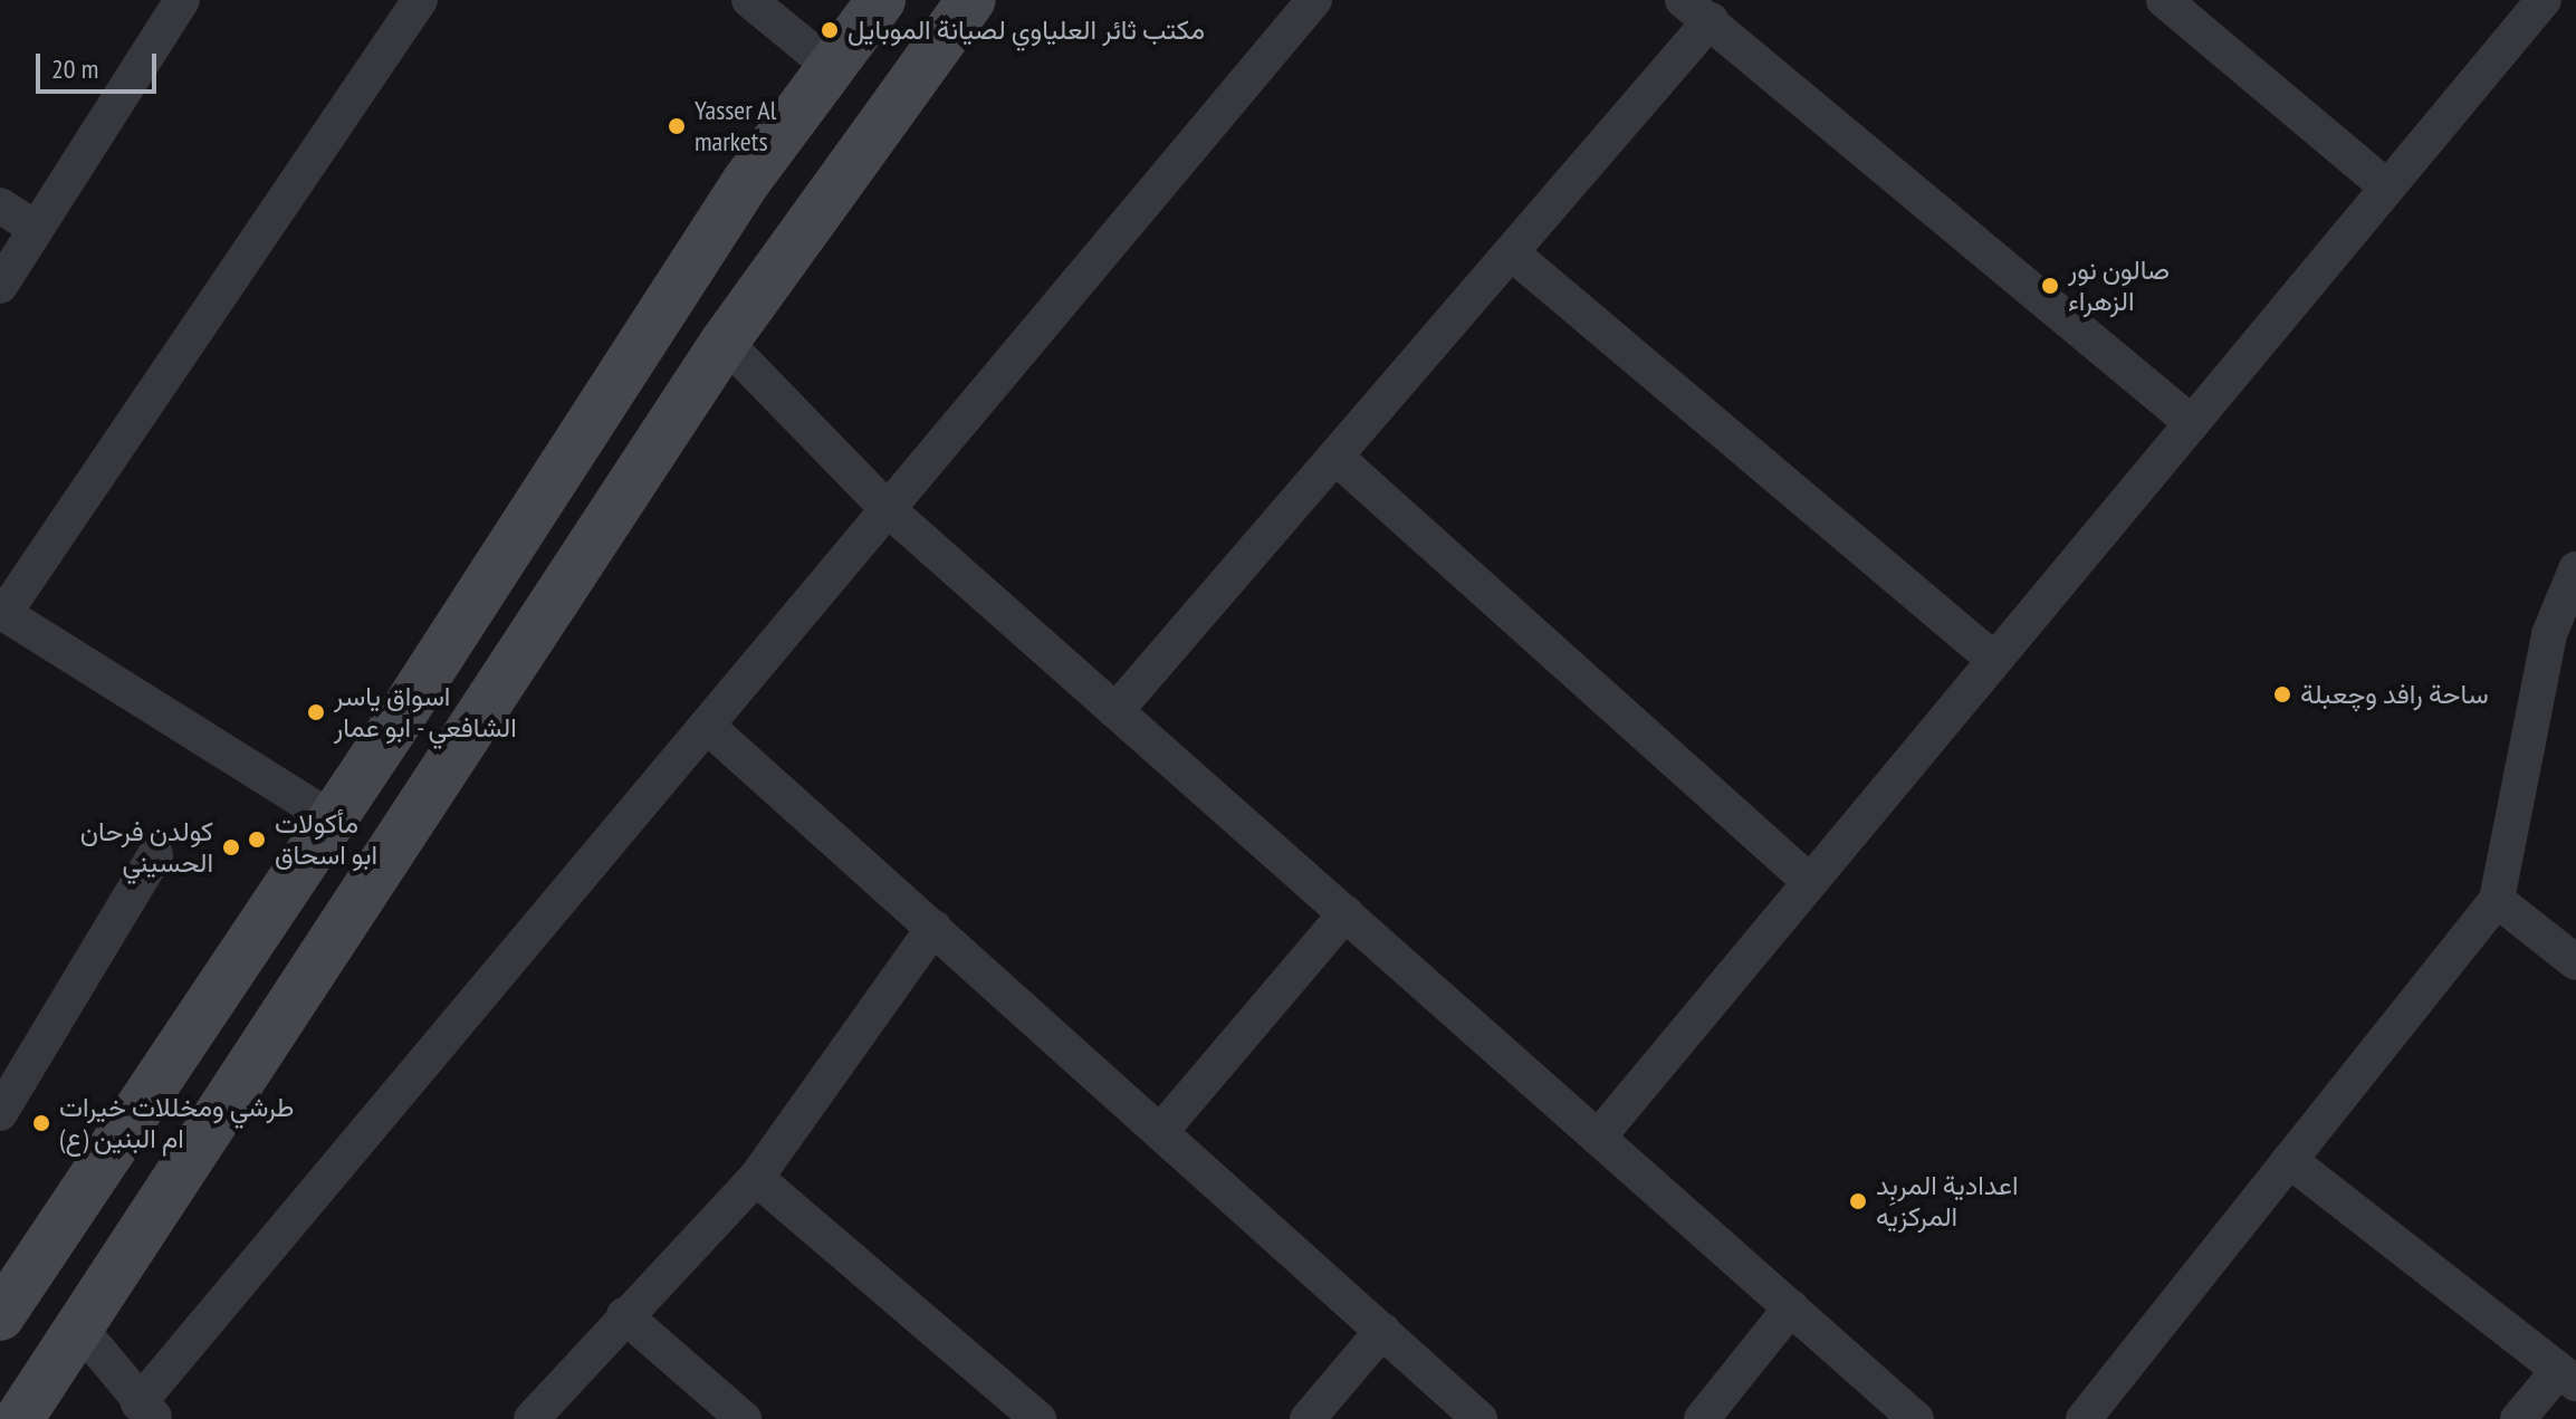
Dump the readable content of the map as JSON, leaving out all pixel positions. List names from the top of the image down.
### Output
{
  "places": [
    "مكتب ثائر العلياوي لصيانة الموبايل",
    "Yasser Al markets",
    "صالون نور الزهراء",
    "ساحة رافد وچعبلة",
    "اسواق ياسر الشافعي - ابو عمار",
    "مأكولات ابو اسحاق",
    "كولدن فرحان الحسيني",
    "طرشي ومخللات خيرات ام البنين (ع)",
    "اعدادية المربِد المركزيه"
  ],
  "scale_bar": "20 m"
}
